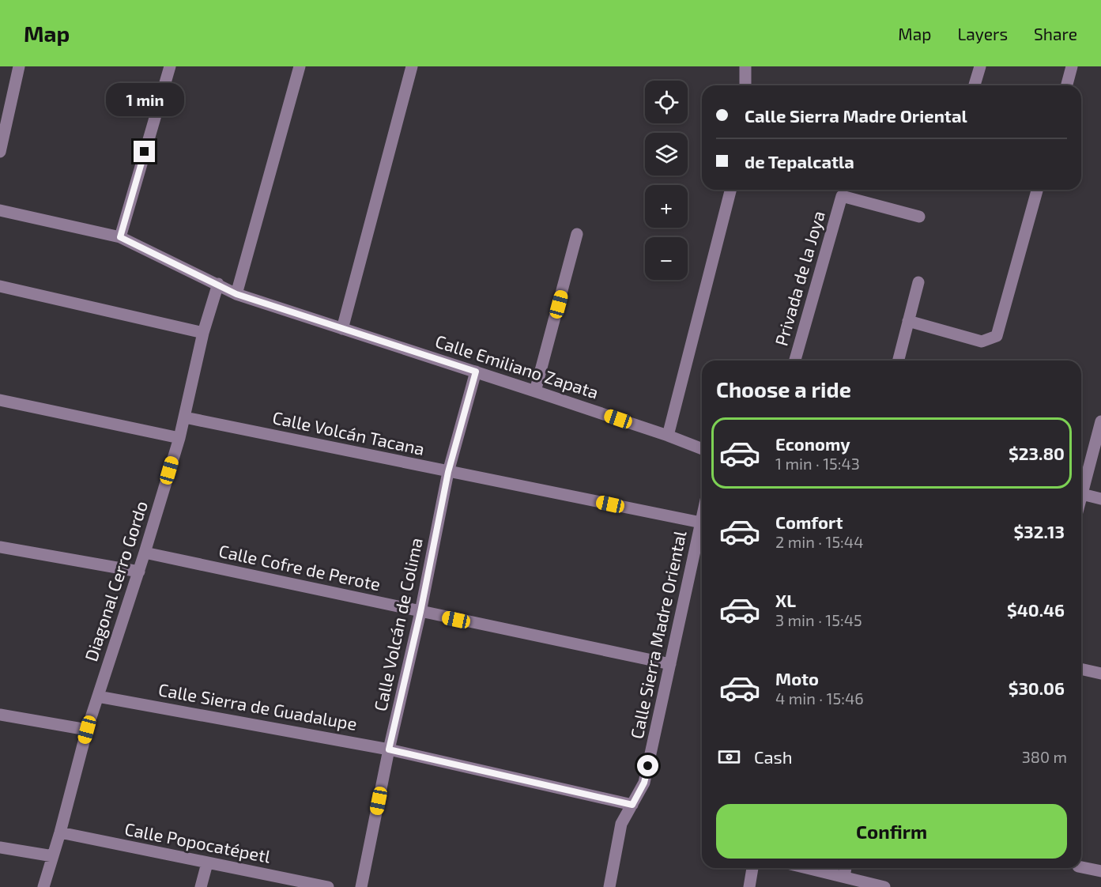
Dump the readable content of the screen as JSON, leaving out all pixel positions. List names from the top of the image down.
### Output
{
  "streets": {
    "street": [
      "Privada de la Joya",
      "Calle Emiliano Zapata",
      "Calle Volcán Tacana",
      "Calle Cofre de Perote",
      "Diagonal Cerro Gordo",
      "Calle Volcán de Colima",
      "Calle Sierra Madre Oriental",
      "Calle Sierra de Guadalupe",
      "Calle Popocatépetl"
    ]
  },
  "crossings": [
    ["Calle Emiliano Zapata", "Diagonal Cerro Gordo"],
    ["Calle Emiliano Zapata", "Calle Volcán de Colima"],
    ["Calle Volcán Tacana", "Diagonal Cerro Gordo"],
    ["Calle Volcán Tacana", "Calle Volcán de Colima"],
    ["Calle Volcán Tacana", "Calle Sierra Madre Oriental"],
    ["Calle Cofre de Perote", "Diagonal Cerro Gordo"],
    ["Calle Cofre de Perote", "Calle Volcán de Colima"],
    ["Calle Cofre de Perote", "Calle Sierra Madre Oriental"],
    ["Diagonal Cerro Gordo", "Calle Sierra de Guadalupe"],
    ["Diagonal Cerro Gordo", "Calle Popocatépetl"],
    ["Calle Volcán de Colima", "Calle Sierra de Guadalupe"],
    ["Calle Sierra Madre Oriental", "Calle Sierra de Guadalupe"]
  ],
  "page": {
    "header": "Map",
    "nav": ["Map", "Layers", "Share"],
    "map_buttons": ["+", "−"],
    "bubble": "1 min",
    "banner": ["Calle Sierra Madre Oriental", "de Tepalcatla"],
    "heading": "Choose a ride",
    "list": [
      {
        "name": "Economy",
        "note": "1 min · 15:43",
        "value": "$23.80"
      },
      {
        "name": "Comfort",
        "note": "2 min · 15:44",
        "value": "$32.13"
      },
      {
        "name": "XL",
        "note": "3 min · 15:45",
        "value": "$40.46"
      },
      {
        "name": "Moto",
        "note": "4 min · 15:46",
        "value": "$30.06"
      }
    ],
    "pay": ["Cash", "380 m"],
    "buttons": "Confirm"
  }
}
